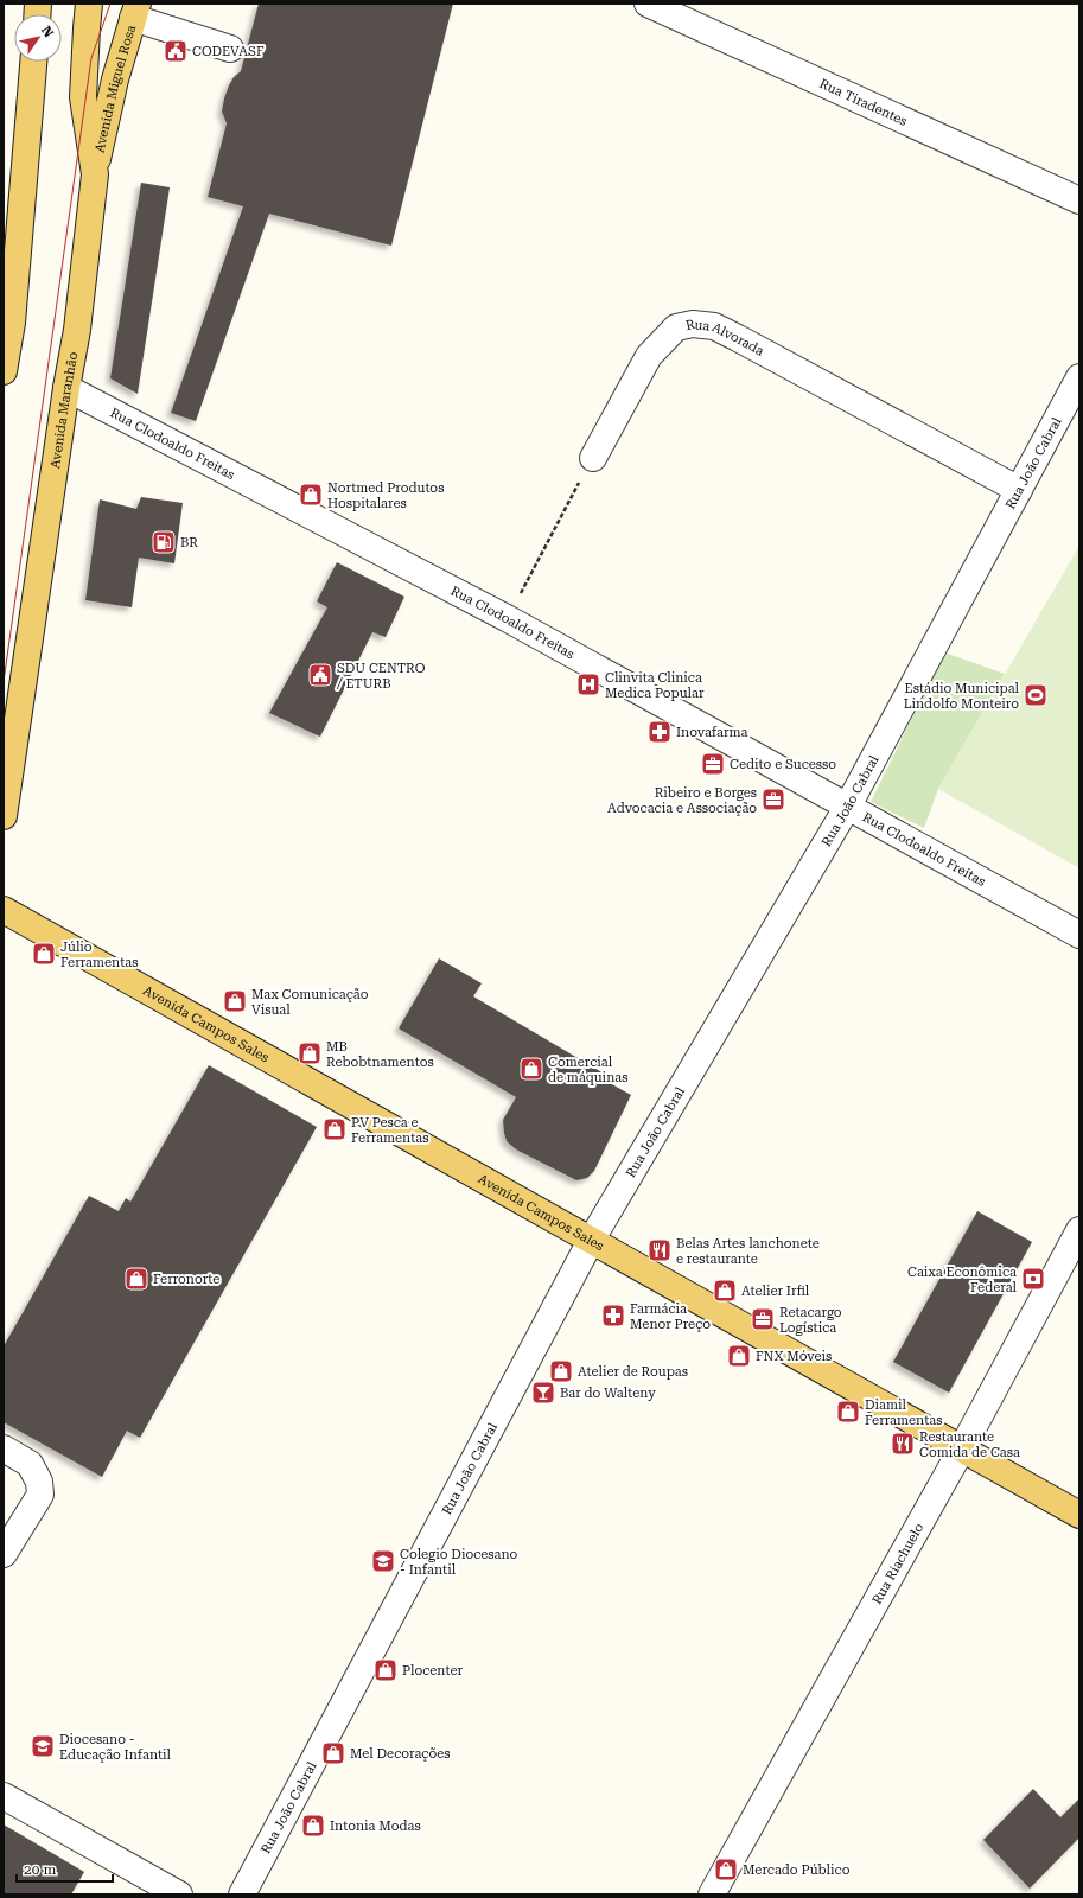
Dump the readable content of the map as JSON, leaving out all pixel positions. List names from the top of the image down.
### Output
{
  "streets": {
    "main road": ["Avenida Miguel Rosa", "Avenida Maranhão", "Avenida Campos Sales"],
    "street": [
      "Rua Tiradentes",
      "Rua Alvorada",
      "Rua Clodoaldo Freitas",
      "Rua João Cabral",
      "Rua Riachuelo"
    ]
  },
  "crossings": [
    ["Avenida Miguel Rosa", "Avenida Maranhão"],
    ["Rua Alvorada", "Rua João Cabral"],
    ["Avenida Maranhão", "Rua Clodoaldo Freitas"],
    ["Rua Clodoaldo Freitas", "Rua João Cabral"],
    ["Rua João Cabral", "Avenida Campos Sales"],
    ["Avenida Campos Sales", "Rua Riachuelo"]
  ],
  "places": {
    "public building": ["CODEVASF", "SDU CENTRO / ETURB"],
    "shop": [
      "Nortmed Produtos Hospitalares",
      "Júlio Ferramentas",
      "Max Comunicação Visual",
      "MB Rebobtnamentos",
      "Comercial de máquinas",
      "PV Pesca e Ferramentas",
      "Ferronorte",
      "Atelier Irfil",
      "FNX Móveis",
      "Atelier de Roupas",
      "Diamil Ferramentas",
      "Plocenter",
      "Mel Decorações",
      "Intonia Modas",
      "Mercado Público"
    ],
    "fuel station": ["BR"],
    "hospital": ["Clinvita Clinica Medica Popular"],
    "sports": ["Estádio Municipal Lindolfo Monteiro"],
    "pharmacy": ["Inovafarma", "Farmácia Menor Preço"],
    "office": ["Cedito e Sucesso", "Ribeiro e Borges Advocacia e Associação", "Retacargo Logística"],
    "restaurant": ["Belas Artes lanchonete e restaurante", "Restaurante Comida de Casa"],
    "bank": ["Caixa Econômica Federal"],
    "bar": ["Bar do Walteny"],
    "school or university": ["Colegio Diocesano - Infantil", "Diocesano - Educação Infantil"]
  },
  "scale_bar": "20 m",
  "north": "top right"
}
